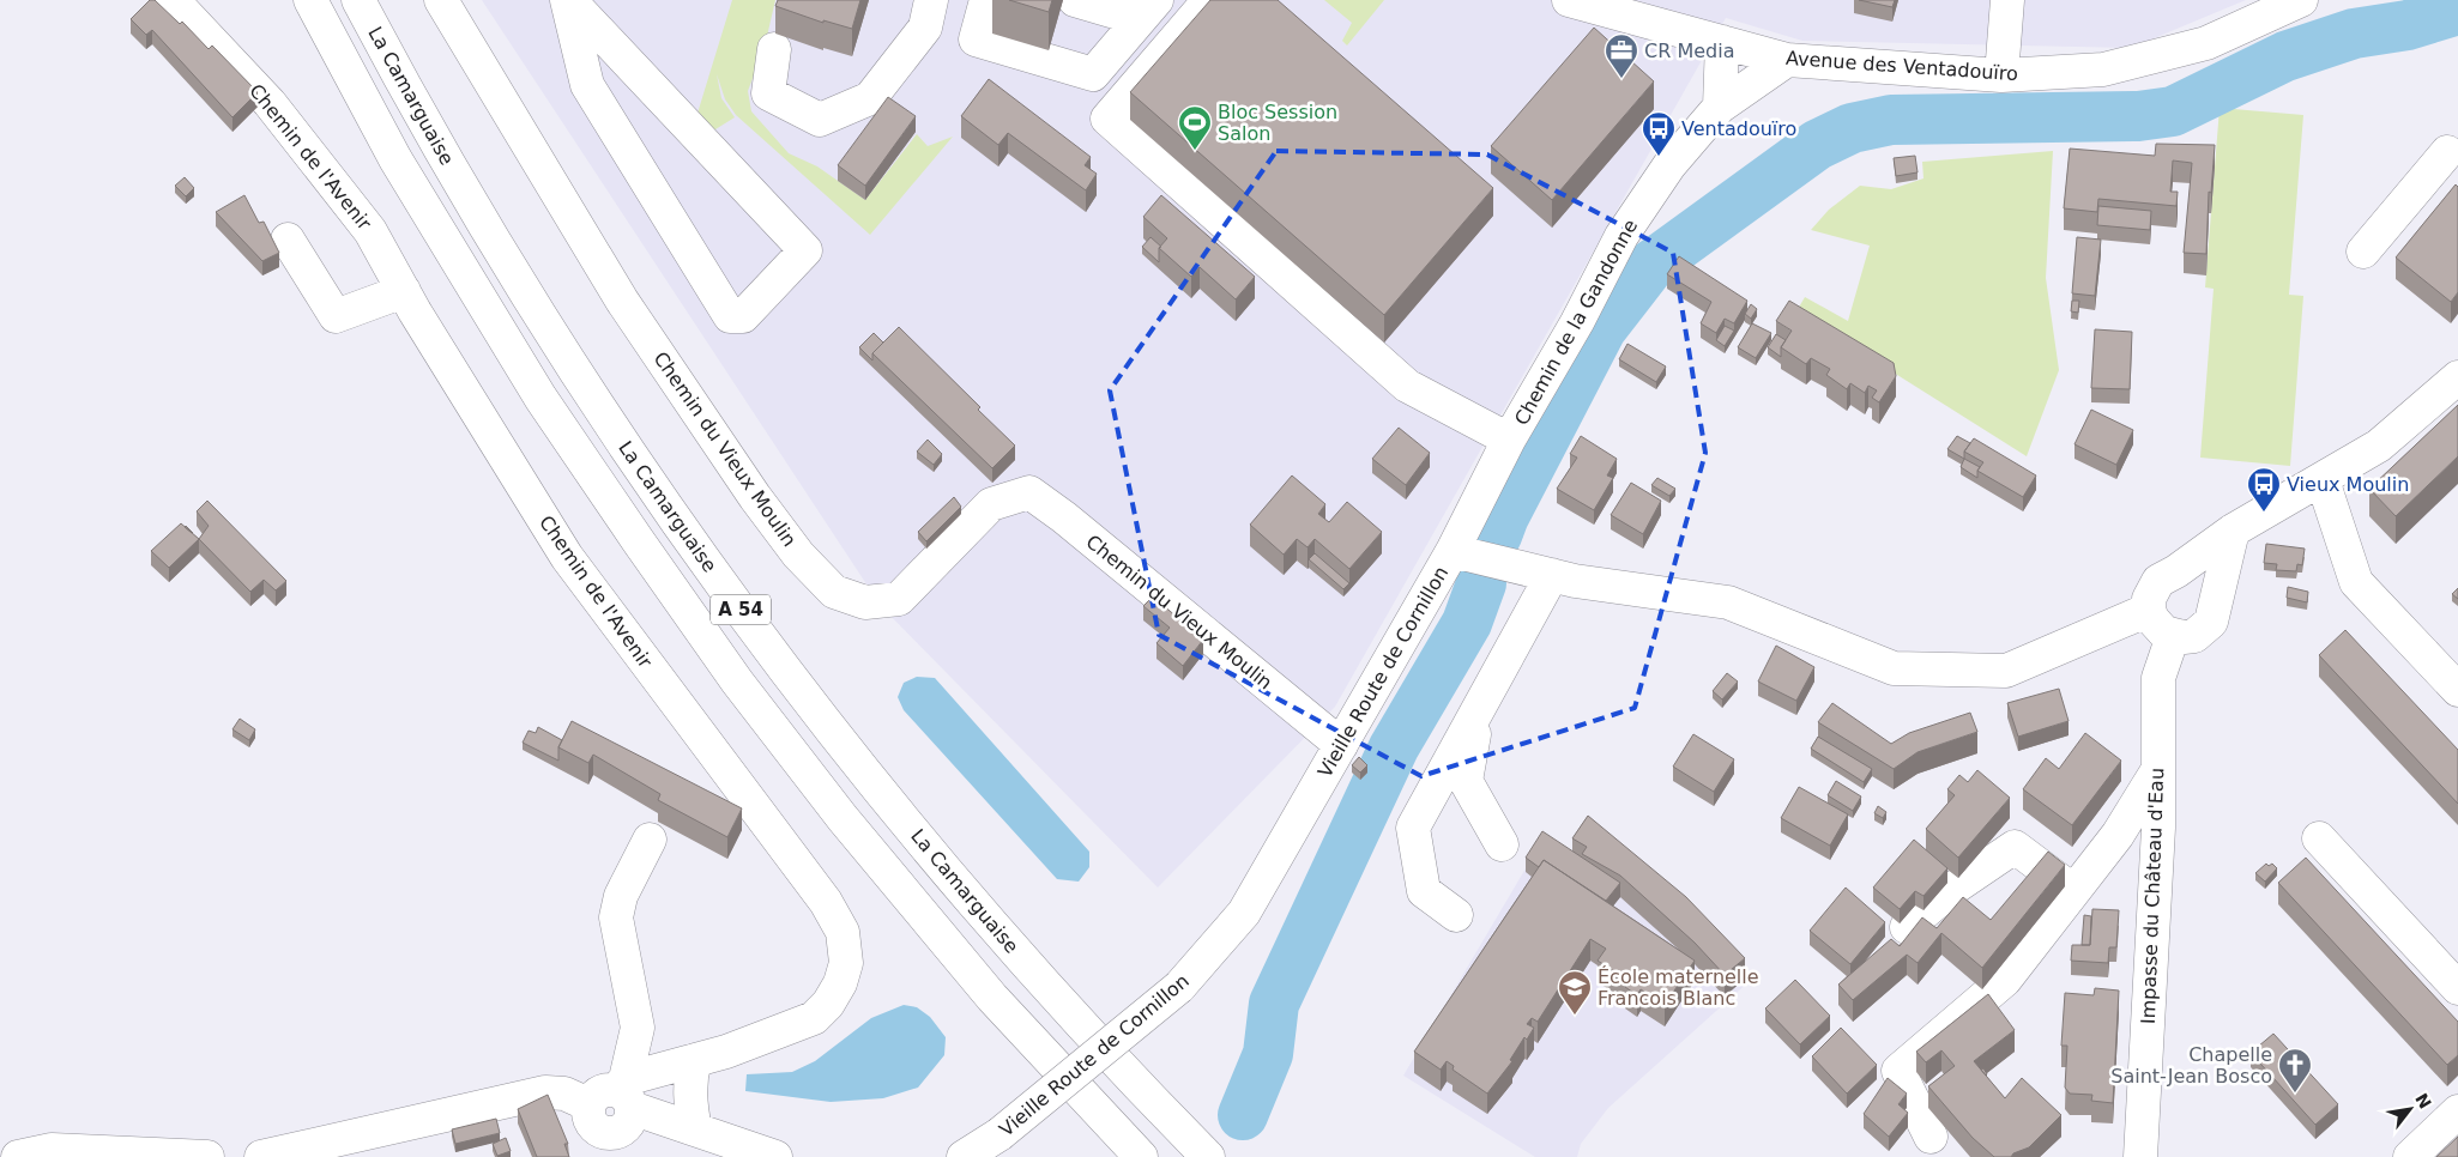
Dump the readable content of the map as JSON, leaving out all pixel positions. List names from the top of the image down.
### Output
{
  "streets": {
    "main road": [
      "Avenue des Ventadouïro",
      "La Camarguaise",
      "Chemin de l'Avenir",
      "Chemin de la Gandonne",
      "Chemin du Vieux Moulin",
      "A 54",
      "Vieille Route de Cornillon",
      "Impasse du Château d'Eau"
    ]
  },
  "crossings": [
    ["Avenue des Ventadouïro", "Chemin de la Gandonne"],
    ["Chemin de la Gandonne", "Vieille Route de Cornillon"],
    ["Chemin du Vieux Moulin", "Vieille Route de Cornillon"],
    ["Vieille Route de Cornillon", "Impasse du Château d'Eau"]
  ],
  "places": {
    "office": ["CR Media"],
    "sports": ["Bloc Session Salon"],
    "bus stop": ["Ventadouïro", "Vieux Moulin"],
    "school or university": ["École maternelle Francois Blanc"],
    "church": ["Chapelle Saint-Jean Bosco"]
  },
  "north": "top right"
}
